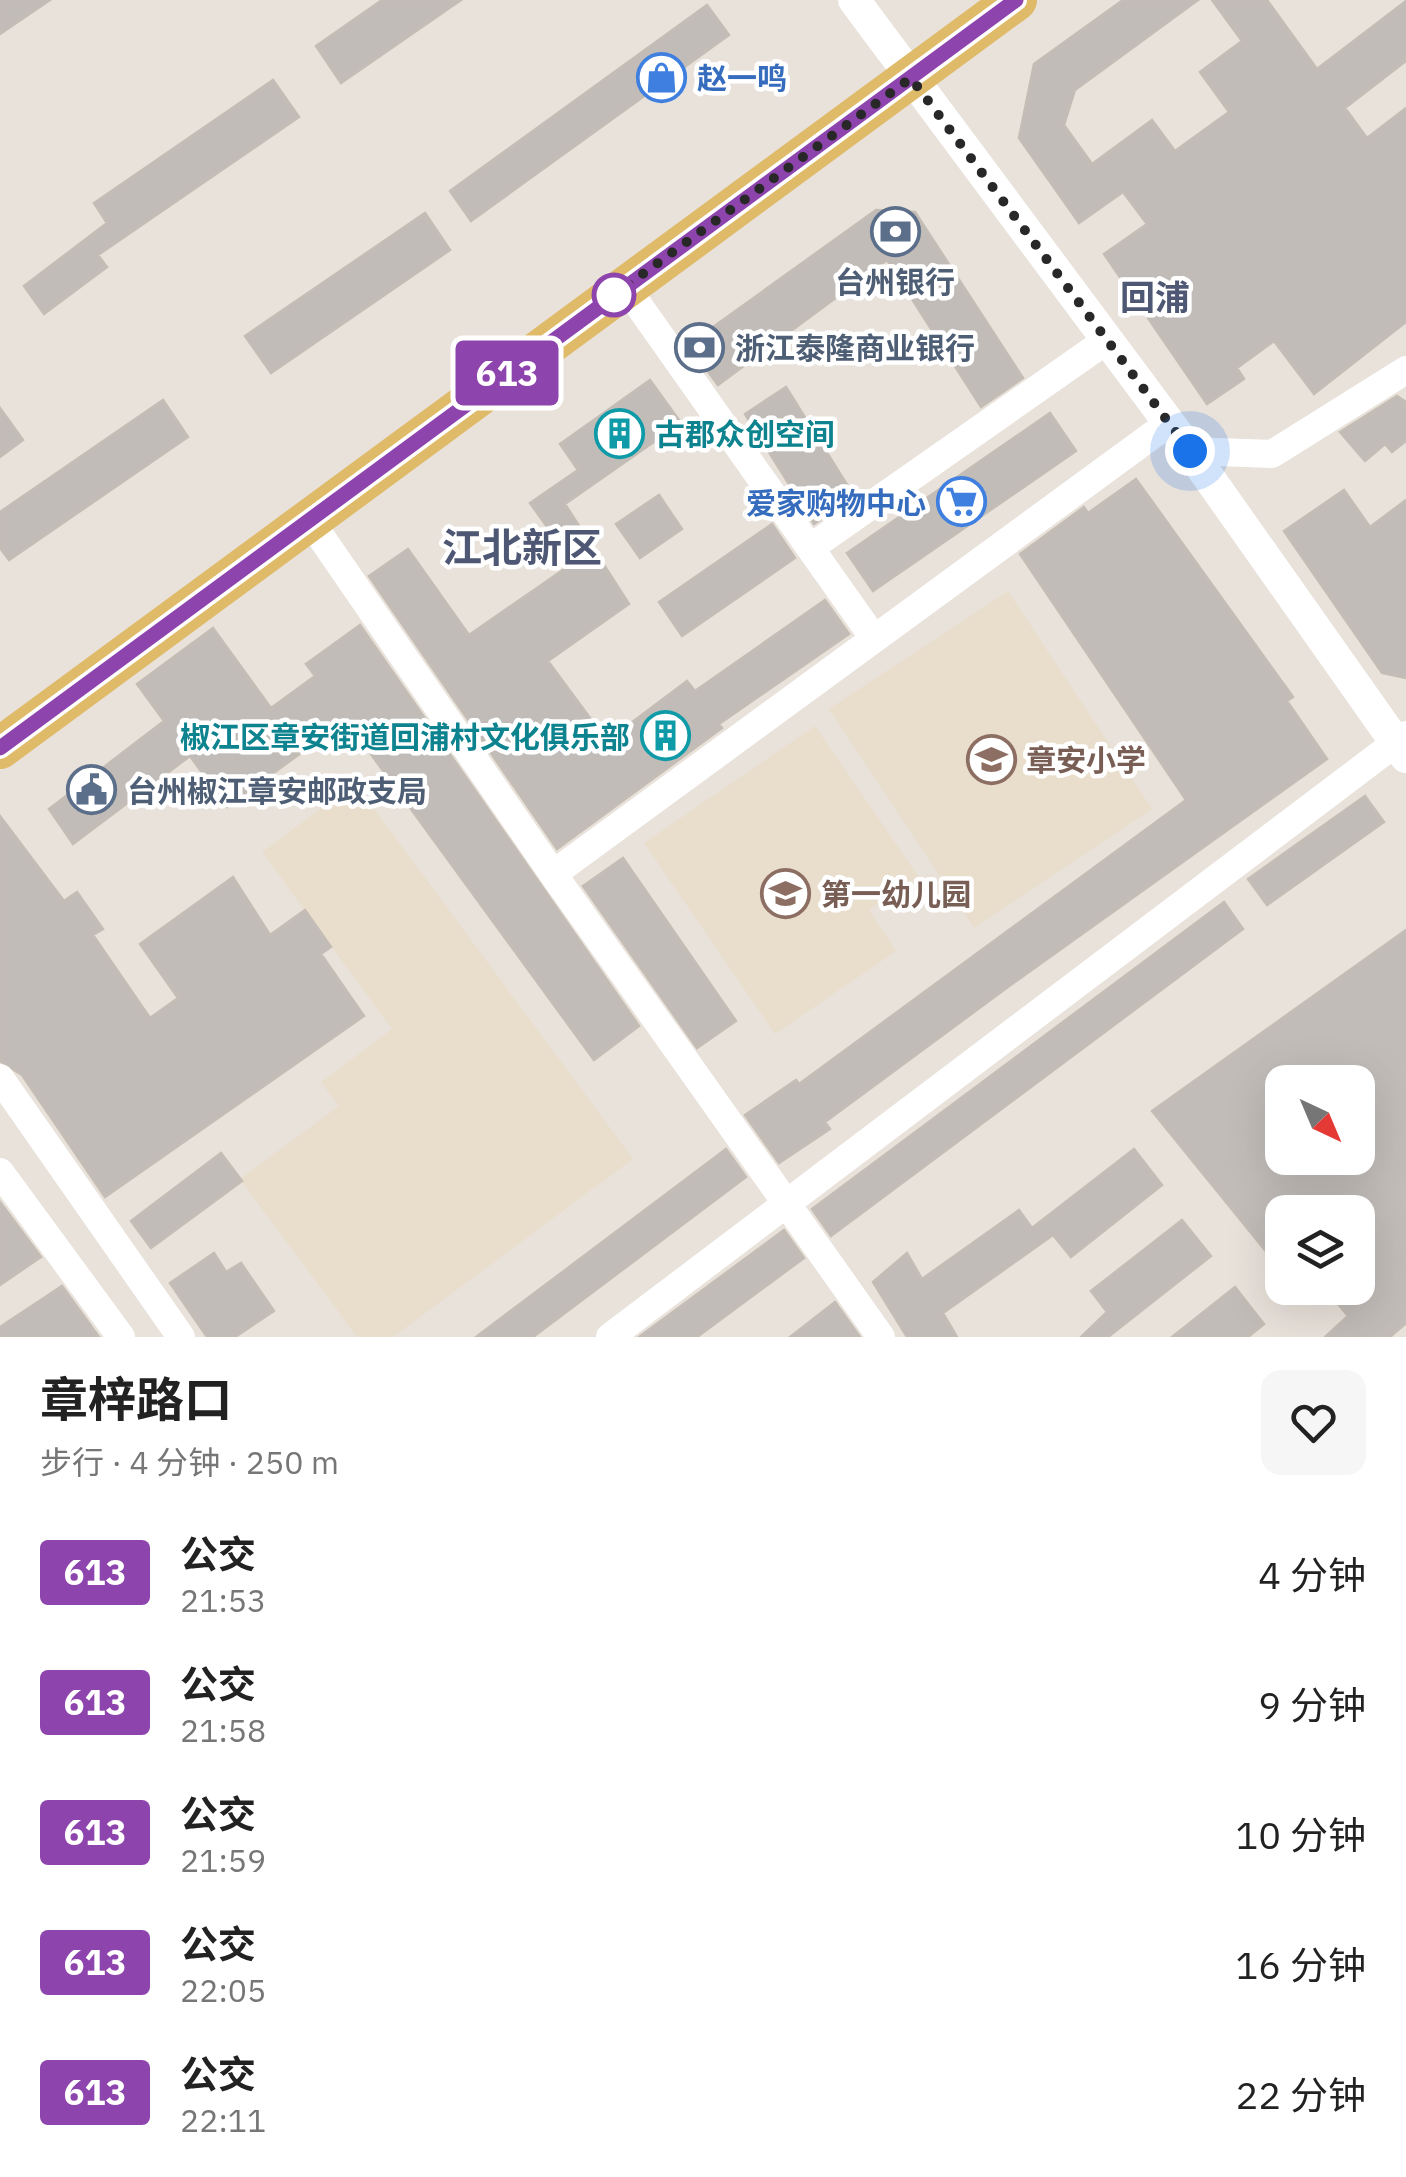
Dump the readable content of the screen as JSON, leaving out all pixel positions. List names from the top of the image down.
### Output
{
  "districts": ["回浦", "江北新区"],
  "places": {
    "shop": ["赵一鸣"],
    "bank": ["台州银行", "浙江泰隆商业银行"],
    "building": ["古郡众创空间", "椒江区章安街道回浦村文化俱乐部"],
    "supermarket": ["爱家购物中心"],
    "school or university": ["章安小学", "第一幼儿园"],
    "public building": ["台州椒江章安邮政支局"]
  },
  "lines": ["bus line 613"],
  "north": "bottom right",
  "page": {
    "on_map": "613",
    "heading": ["章梓路口", "步行 · 4 分钟 · 250 m"],
    "list": [
      {
        "mark": "613",
        "name": "公交",
        "note": "21:53",
        "value": "4 分钟"
      },
      {
        "mark": "613",
        "name": "公交",
        "note": "21:58",
        "value": "9 分钟"
      },
      {
        "mark": "613",
        "name": "公交",
        "note": "21:59",
        "value": "10 分钟"
      },
      {
        "mark": "613",
        "name": "公交",
        "note": "22:05",
        "value": "16 分钟"
      },
      {
        "mark": "613",
        "name": "公交",
        "note": "22:11",
        "value": "22 分钟"
      }
    ]
  }
}
